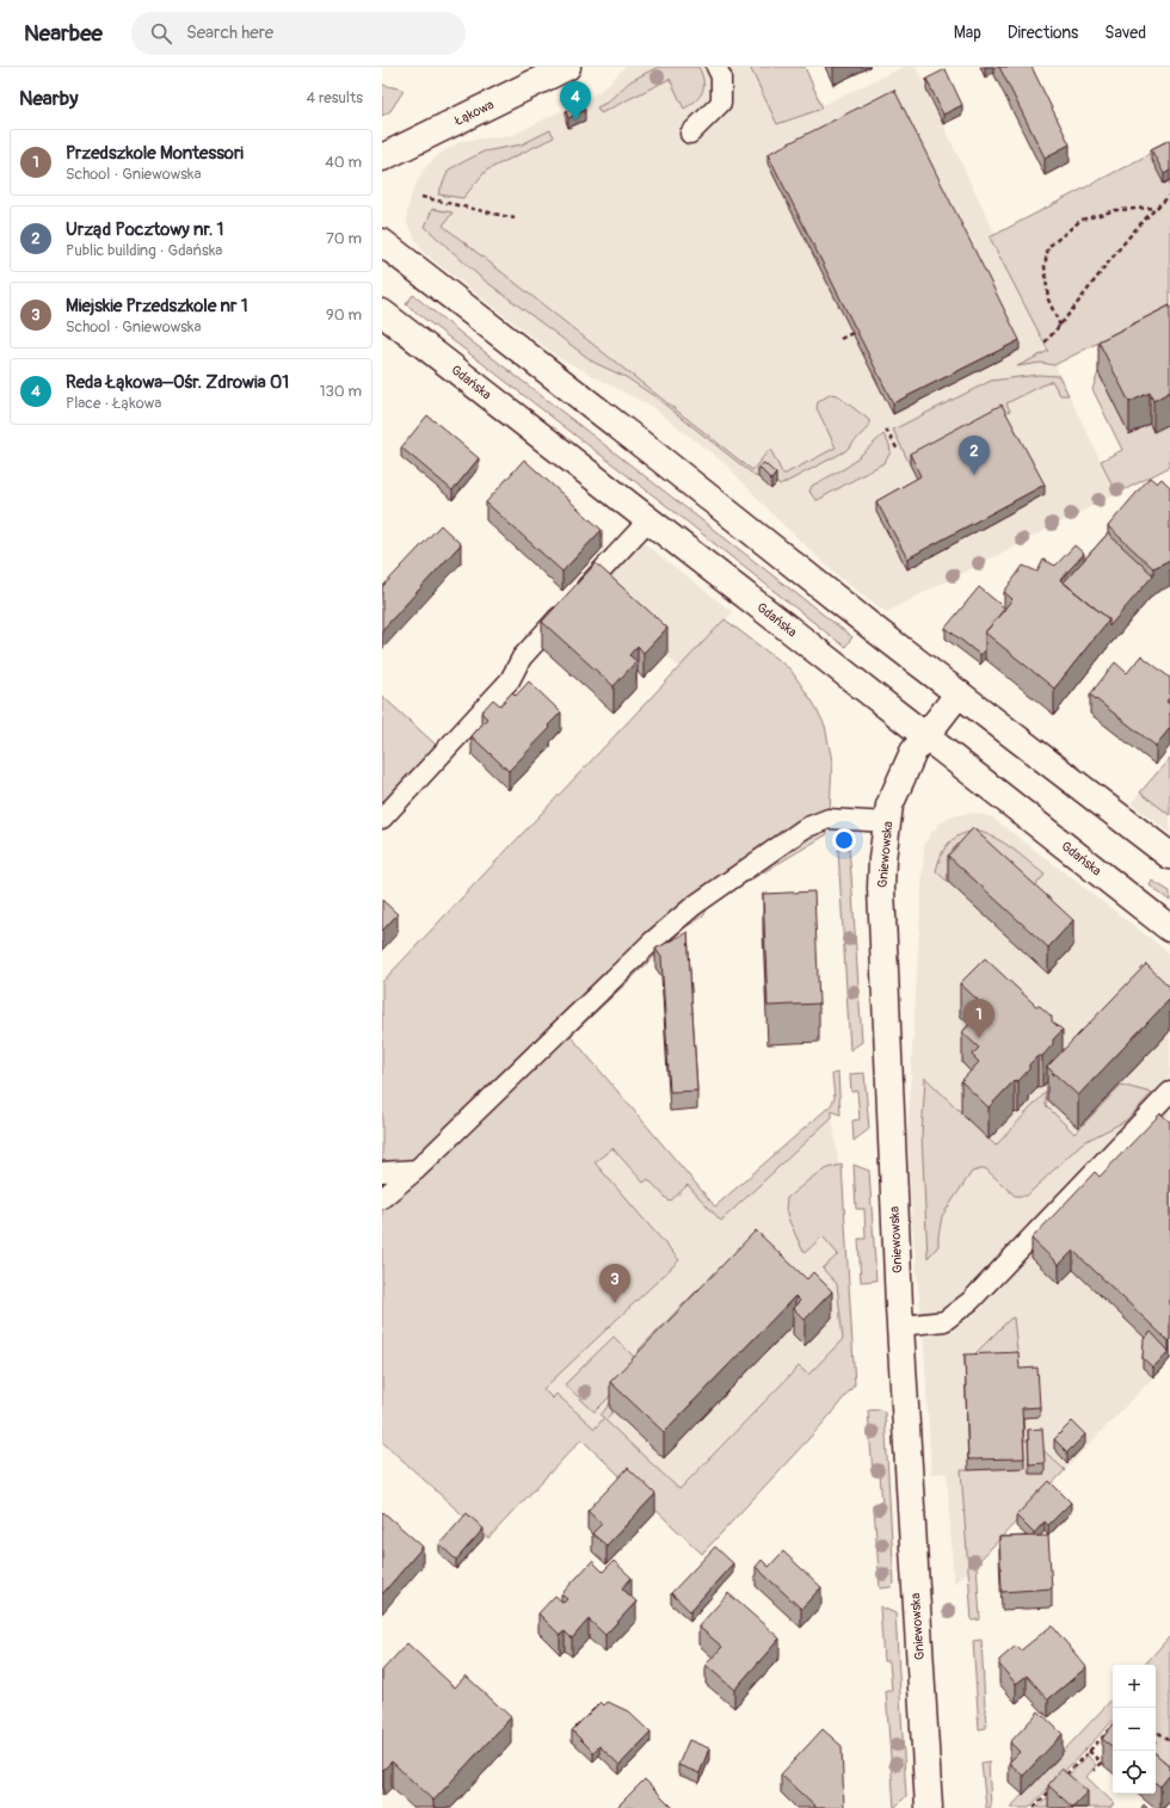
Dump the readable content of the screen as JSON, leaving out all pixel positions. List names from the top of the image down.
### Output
{
  "streets": {
    "main road": ["Łąkowa", "Gdańska", "Gniewowska"]
  },
  "crossings": [
    ["Gdańska", "Gniewowska"]
  ],
  "page": {
    "header": "Nearbee",
    "search": "Search here",
    "nav": ["Map", "Directions", "Saved"],
    "heading": ["Nearby", "4 results"],
    "pins": [
      "4",
      "2",
      "1",
      "3"
    ],
    "list": [
      {
        "mark": "1",
        "name": "Przedszkole Montessori",
        "note": "School · Gniewowska",
        "value": "40 m"
      },
      {
        "mark": "2",
        "name": "Urząd Pocztowy nr. 1",
        "note": "Public building · Gdańska",
        "value": "70 m"
      },
      {
        "mark": "3",
        "name": "Miejskie Przedszkole nr 1",
        "note": "School · Gniewowska",
        "value": "90 m"
      },
      {
        "mark": "4",
        "name": "Reda Łąkowa–Ośr. Zdrowia 01",
        "note": "Place · Łąkowa",
        "value": "130 m"
      }
    ],
    "map_buttons": ["+", "−"]
  }
}
